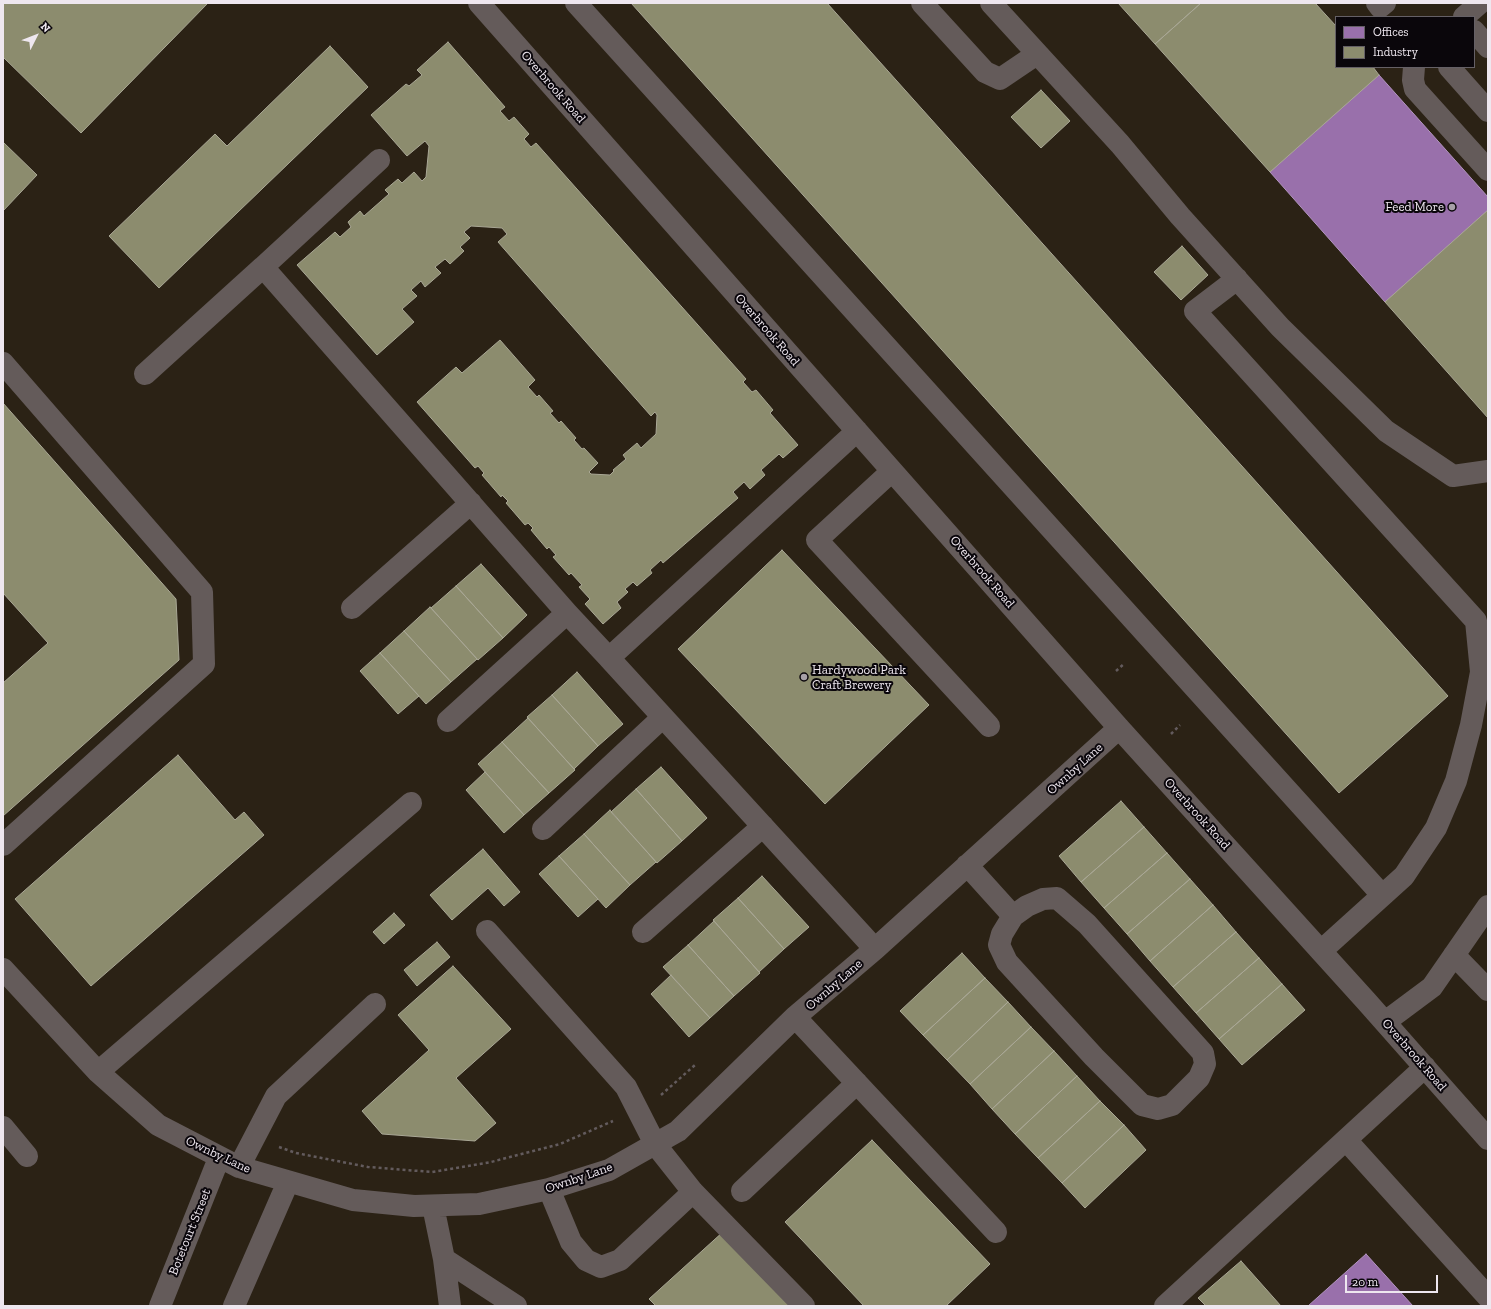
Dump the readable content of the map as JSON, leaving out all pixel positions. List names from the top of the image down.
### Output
{
  "streets": {
    "street": ["Overbrook Road", "Ownby Lane", "Botetourt Street"]
  },
  "crossings": [
    ["Overbrook Road", "Ownby Lane"],
    ["Ownby Lane", "Botetourt Street"]
  ],
  "places": ["Feed More", "Hardywood Park Craft Brewery"],
  "legend": ["Offices", "Industry"],
  "scale_bar": "20 m",
  "north": "top right"
}
